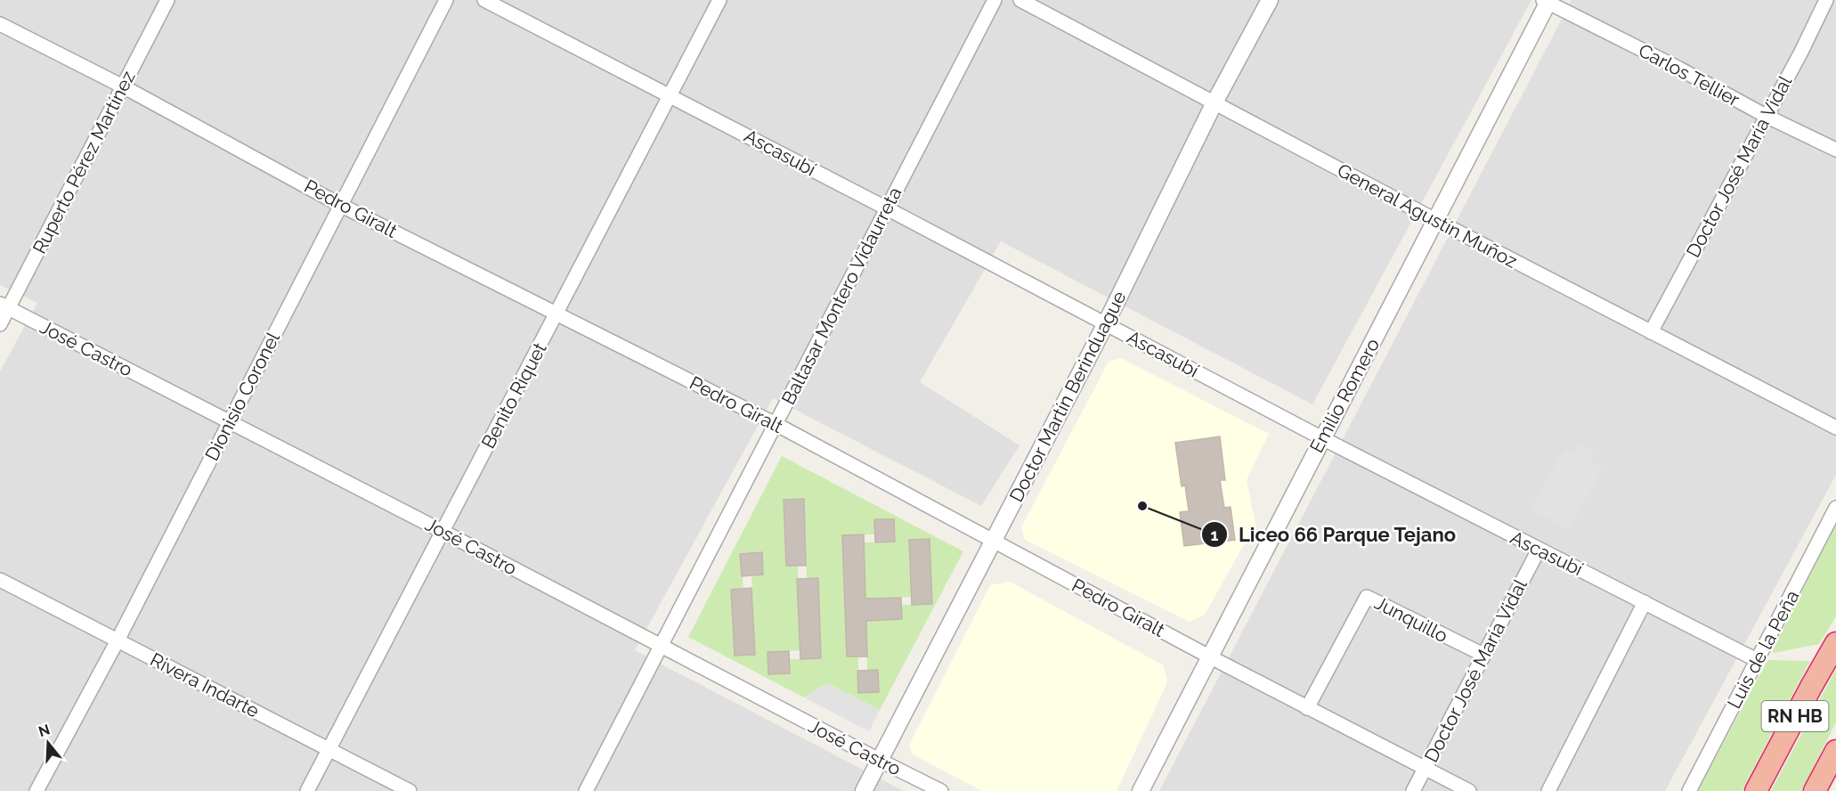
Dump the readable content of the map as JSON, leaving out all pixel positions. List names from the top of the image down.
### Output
{
  "streets": {
    "highway": ["RN HB"],
    "street": [
      "Carlos Tellier",
      "Ascasubí",
      "Ruperto Pérez Martínez",
      "Doctor José María Vidal",
      "Pedro Giralt",
      "General Agustín Muñoz",
      "Baltasar Montero Vidaurreta",
      "José Castro",
      "Benito Riquet",
      "Emilio Romero",
      "Dionisio Coronel",
      "Doctor Martín Berinduague",
      "Junquillo",
      "Luis de la Peña",
      "Rivera Indarte"
    ]
  },
  "crossings": [
    ["Carlos Tellier", "Doctor José María Vidal"],
    ["Carlos Tellier", "Emilio Romero"],
    ["Ascasubí", "Doctor José María Vidal"],
    ["Ascasubí", "Baltasar Montero Vidaurreta"],
    ["Ascasubí", "Benito Riquet"],
    ["Ascasubí", "Emilio Romero"],
    ["Ascasubí", "Doctor Martín Berinduague"],
    ["Ascasubí", "Luis de la Peña"],
    ["Ruperto Pérez Martínez", "Pedro Giralt"],
    ["Ruperto Pérez Martínez", "José Castro"],
    ["Doctor José María Vidal", "Pedro Giralt"],
    ["Doctor José María Vidal", "General Agustín Muñoz"],
    ["Doctor José María Vidal", "Junquillo"],
    ["Pedro Giralt", "Baltasar Montero Vidaurreta"],
    ["Pedro Giralt", "Benito Riquet"],
    ["Pedro Giralt", "Emilio Romero"],
    ["Pedro Giralt", "Dionisio Coronel"],
    ["Pedro Giralt", "Doctor Martín Berinduague"],
    ["Pedro Giralt", "Junquillo"],
    ["General Agustín Muñoz", "Emilio Romero"],
    ["General Agustín Muñoz", "Doctor Martín Berinduague"],
    ["Baltasar Montero Vidaurreta", "José Castro"],
    ["José Castro", "Benito Riquet"],
    ["José Castro", "Dionisio Coronel"],
    ["José Castro", "Doctor Martín Berinduague"],
    ["Benito Riquet", "Rivera Indarte"],
    ["Dionisio Coronel", "Rivera Indarte"]
  ],
  "places": ["Liceo 66 Parque Tejano"],
  "north": "top"
}
